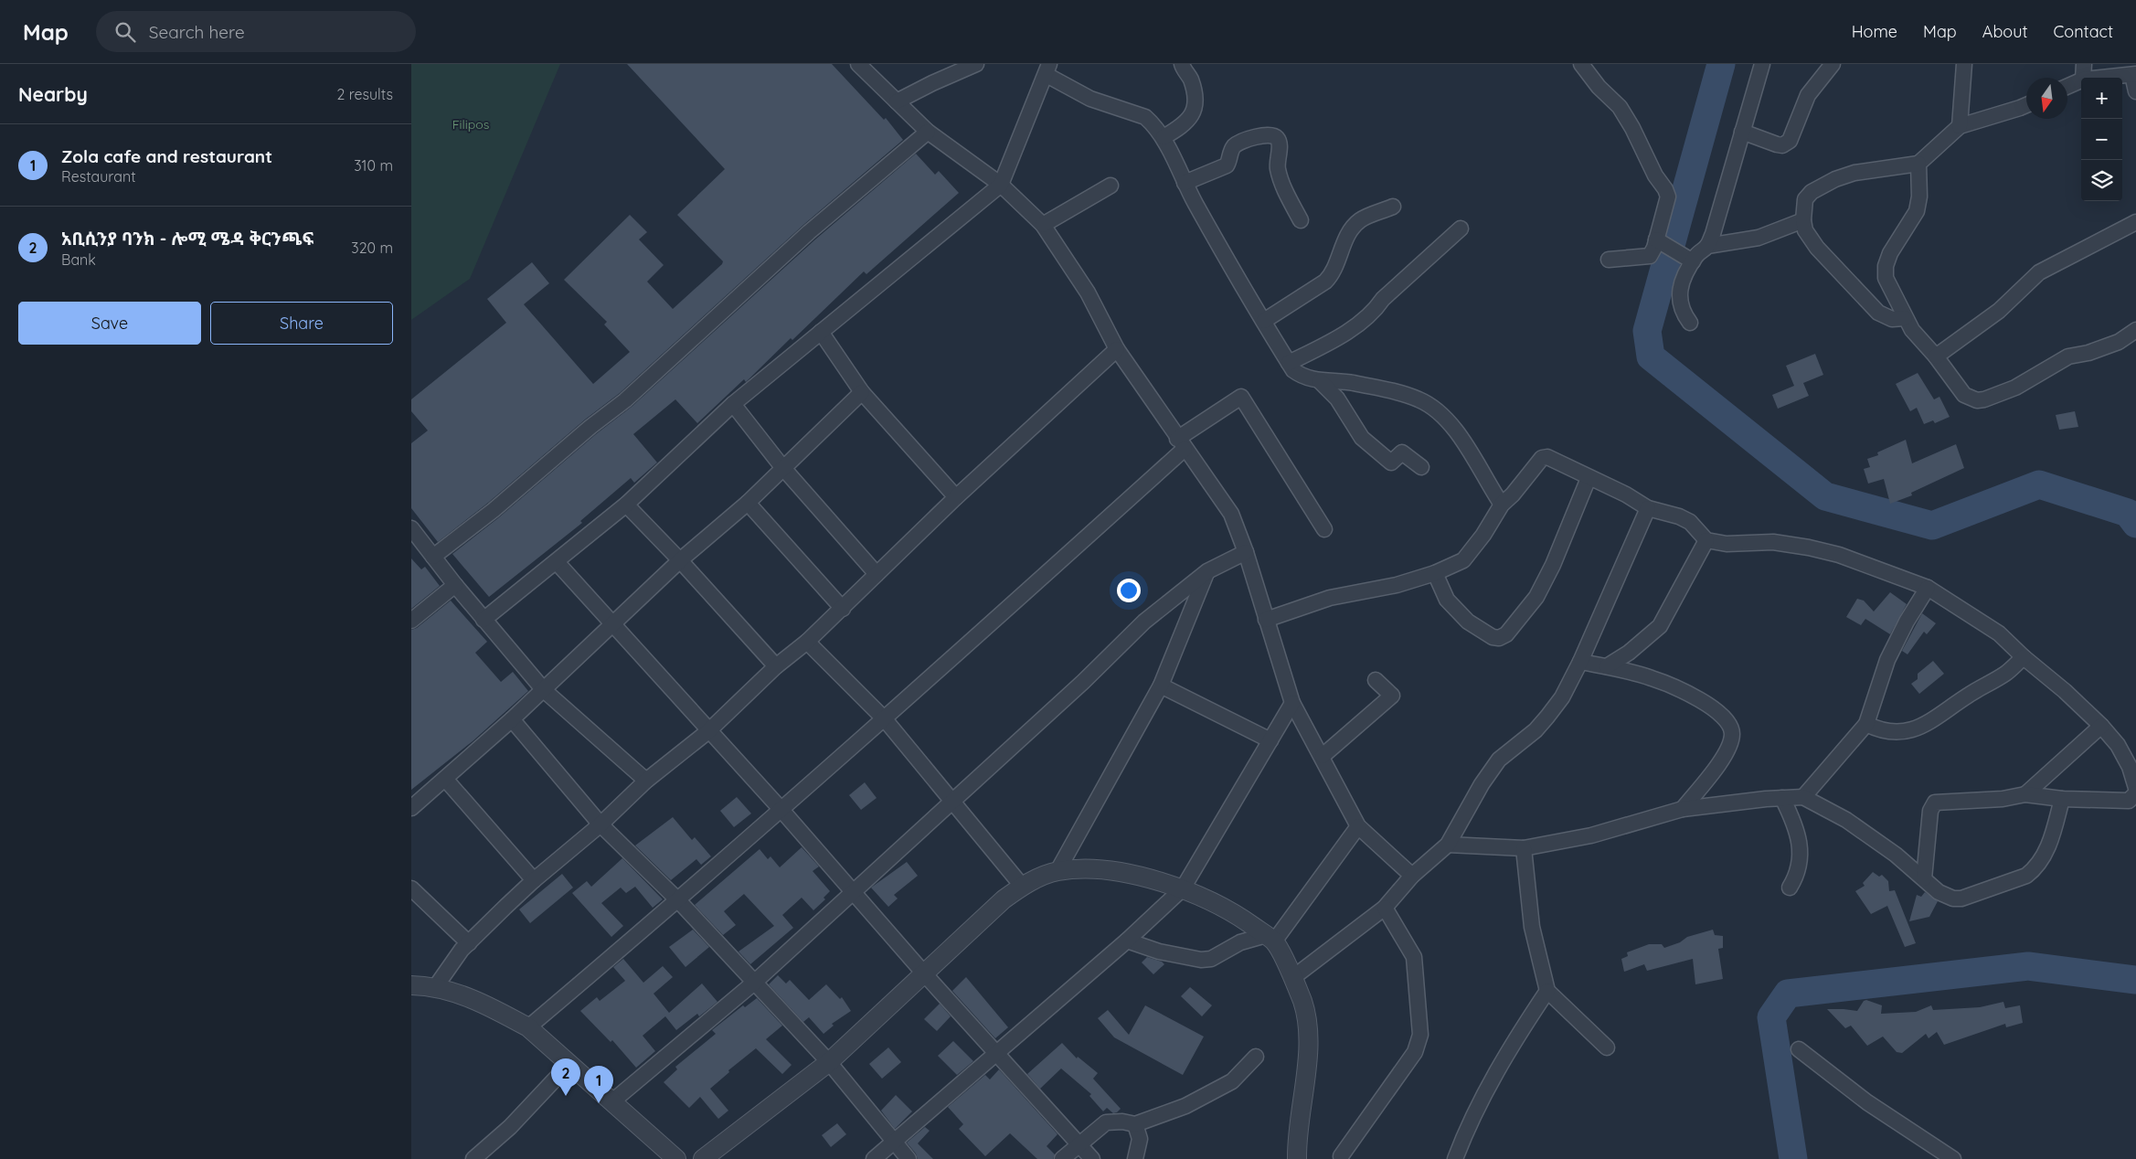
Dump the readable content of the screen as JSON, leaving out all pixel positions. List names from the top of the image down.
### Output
{
  "parks": ["Filipos"],
  "north": "bottom",
  "page": {
    "header": "Map",
    "search": "Search here",
    "nav": [
      "Home",
      "Map",
      "About",
      "Contact"
    ],
    "heading": ["Nearby", "2 results"],
    "map_buttons": ["+", "−"],
    "list": [
      {
        "mark": "1",
        "name": "Zola cafe and restaurant",
        "note": "Restaurant",
        "value": "310 m"
      },
      {
        "mark": "2",
        "name": "አቢሲንያ ባንክ - ሎሚ ሜዳ ቅርንጫፍ",
        "note": "Bank",
        "value": "320 m"
      }
    ],
    "buttons": ["Save", "Share"],
    "pins": ["2", "1"]
  }
}
